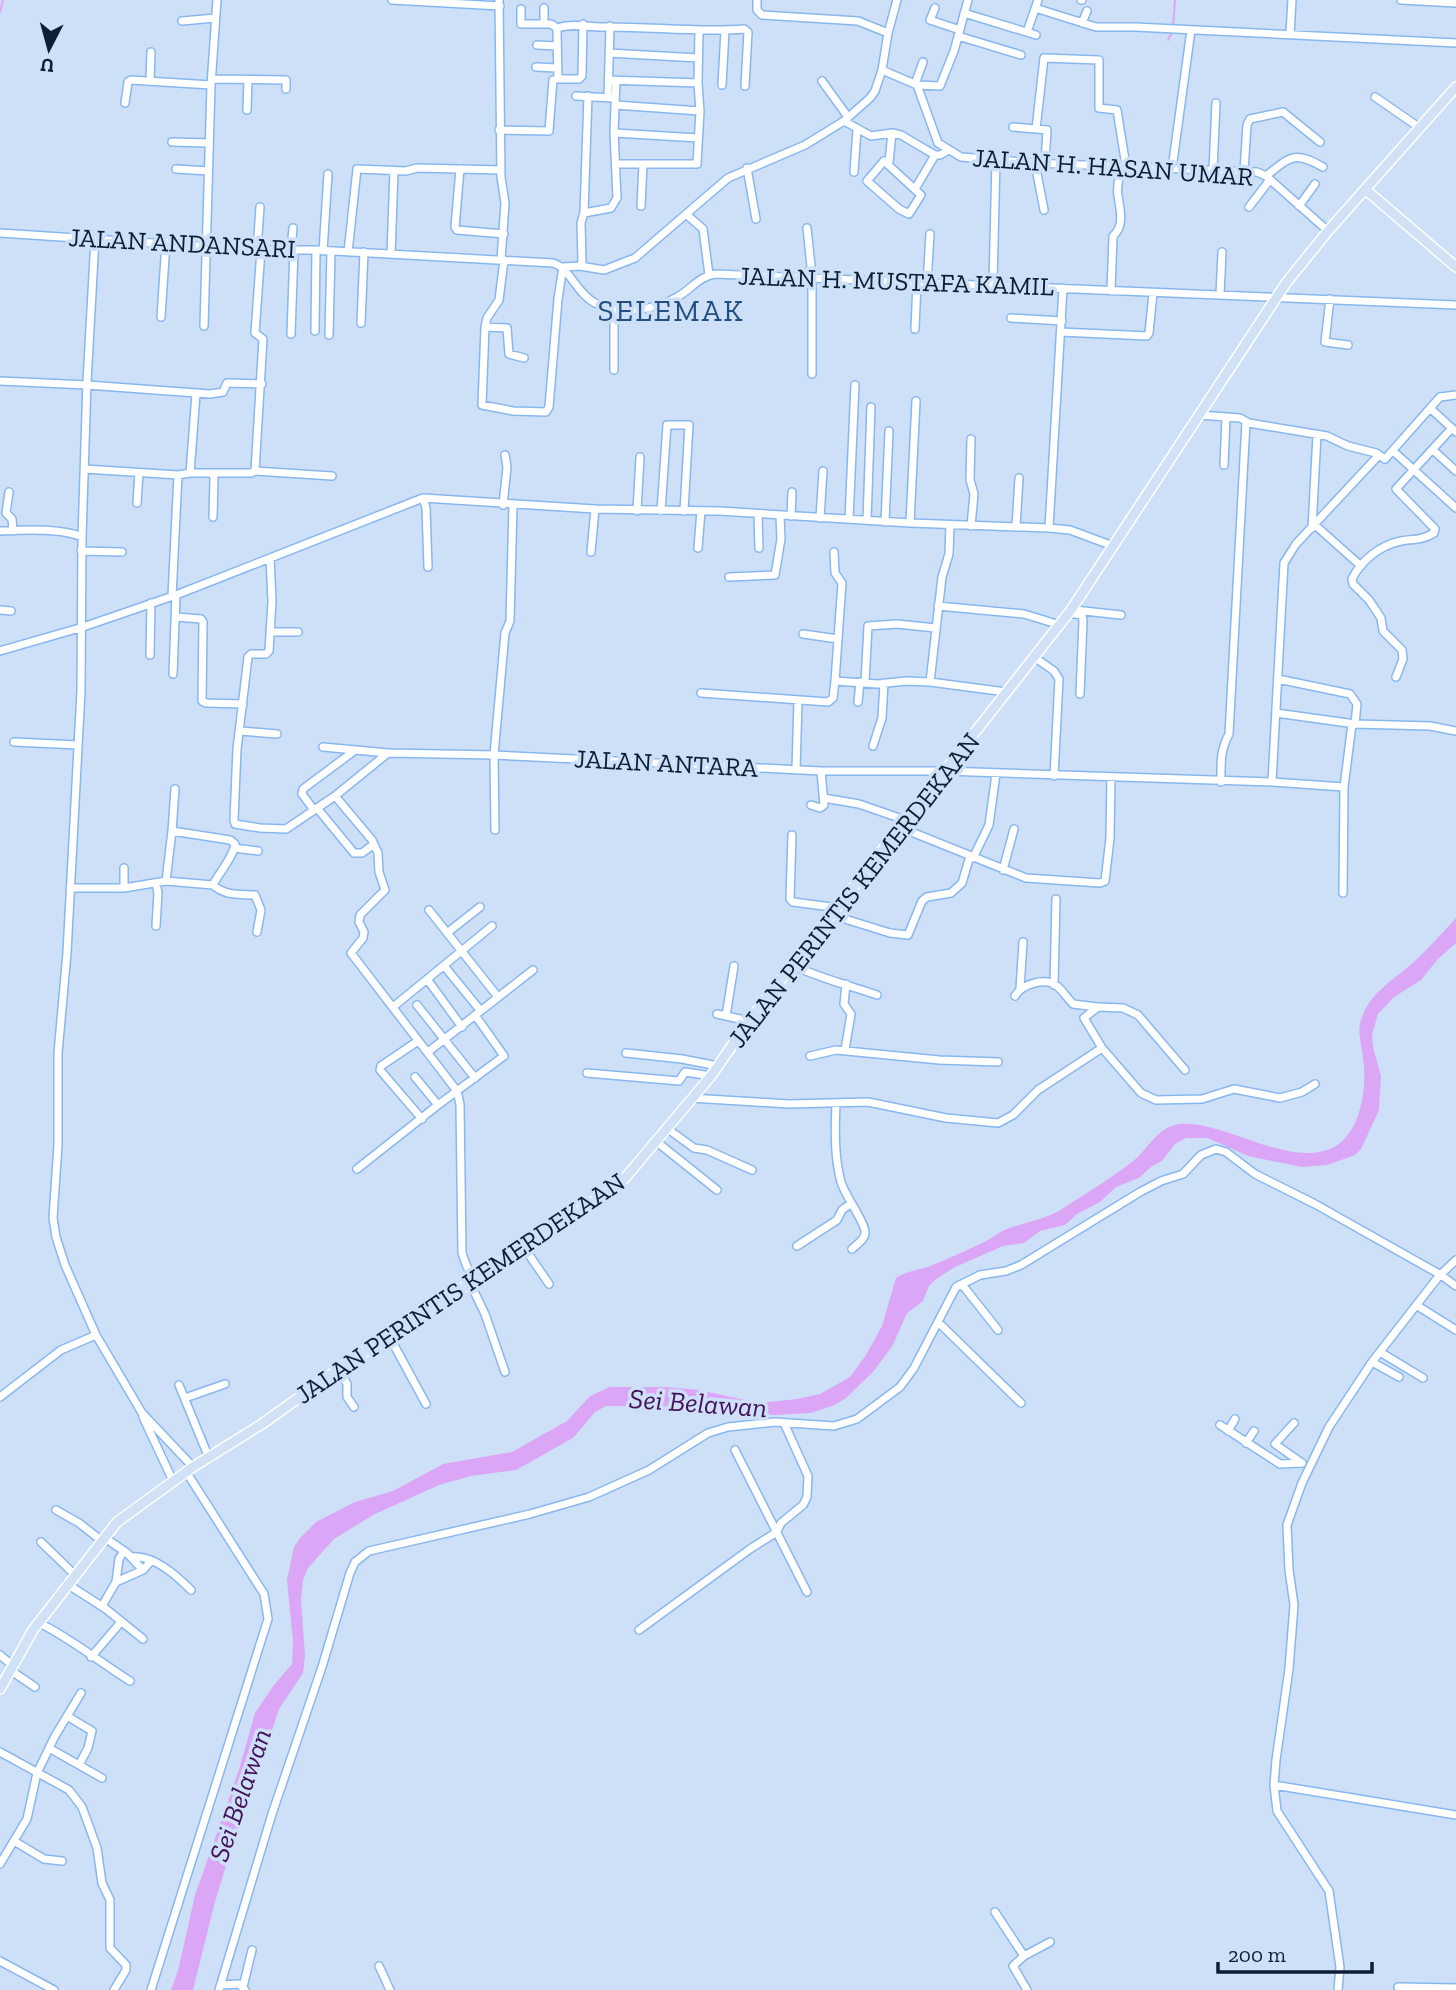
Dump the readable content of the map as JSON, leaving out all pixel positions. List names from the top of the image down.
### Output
{
  "streets": {
    "main road": ["JALAN PERINTIS KEMERDEKAAN"],
    "street": [
      "JALAN H. HASAN UMAR",
      "JALAN ANDANSARI",
      "JALAN H. MUSTAFA KAMIL",
      "JALAN ANTARA"
    ]
  },
  "crossings": [
    ["JALAN H. HASAN UMAR", "JALAN PERINTIS KEMERDEKAAN"],
    ["JALAN H. MUSTAFA KAMIL", "JALAN PERINTIS KEMERDEKAAN"],
    ["JALAN ANTARA", "JALAN PERINTIS KEMERDEKAAN"]
  ],
  "districts": ["SELEMAK"],
  "water": ["Sei Belawan"],
  "scale_bar": "200 m",
  "north": "bottom"
}
